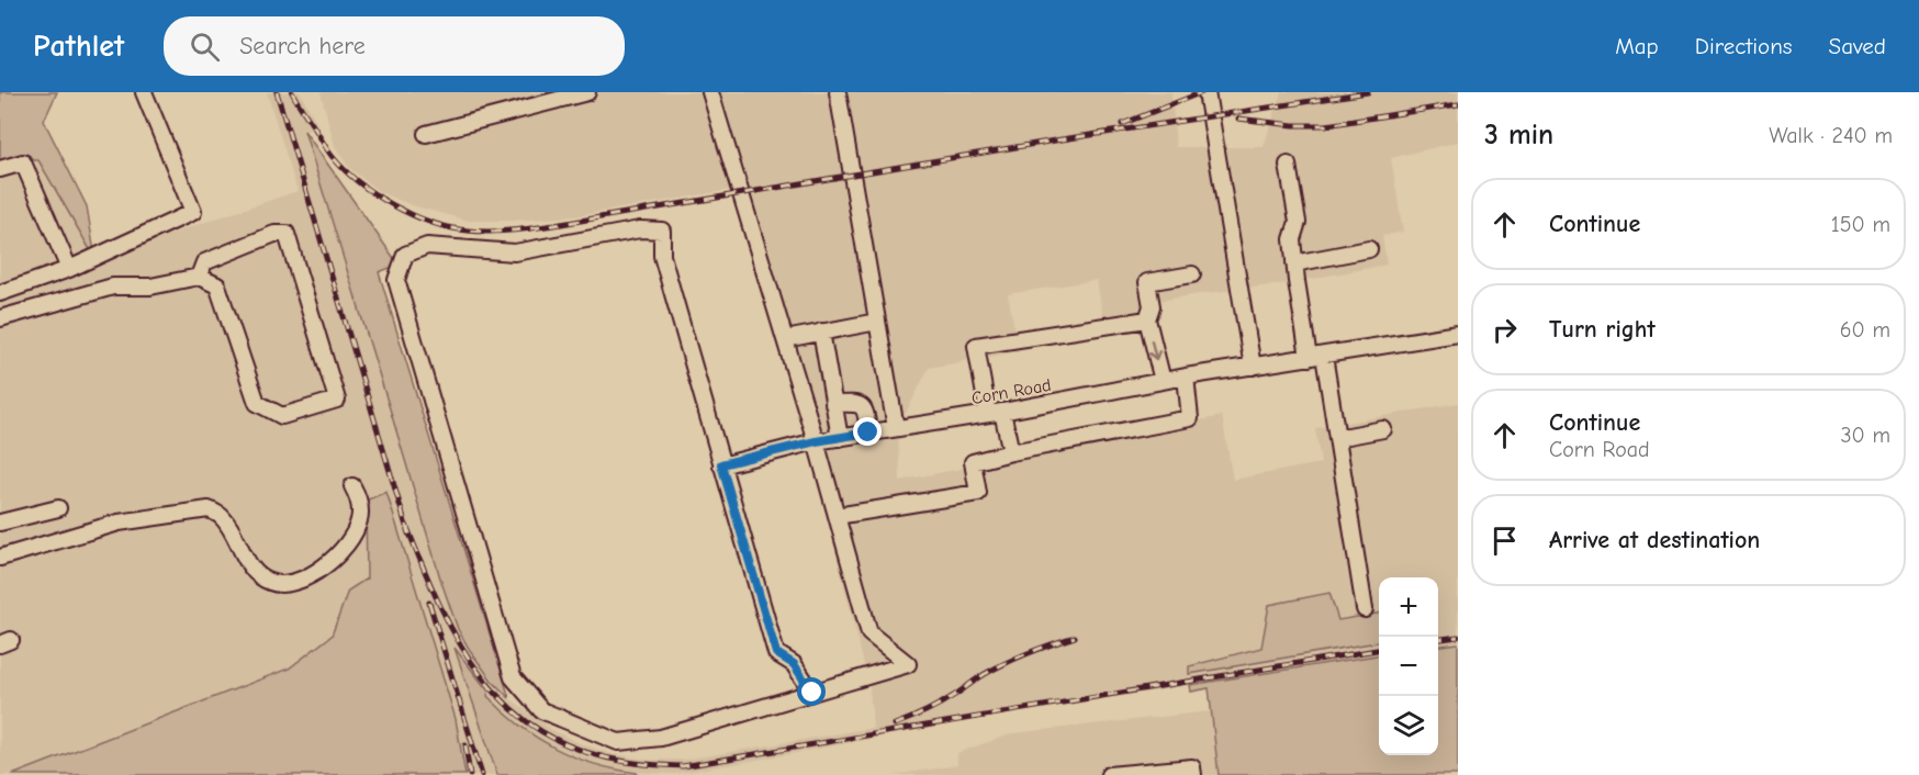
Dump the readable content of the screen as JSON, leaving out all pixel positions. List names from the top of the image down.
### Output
{
  "streets": {
    "street": ["Corn Road"]
  },
  "page": {
    "header": "Pathlet",
    "search": "Search here",
    "nav": ["Map", "Directions", "Saved"],
    "heading": ["3 min", "Walk · 240 m"],
    "list": [
      ["Continue", "150 m"],
      ["Turn right", "60 m"],
      ["Continue", "Corn Road", "30 m"],
      "Arrive at destination"
    ],
    "map_buttons": ["+", "−"]
  }
}
